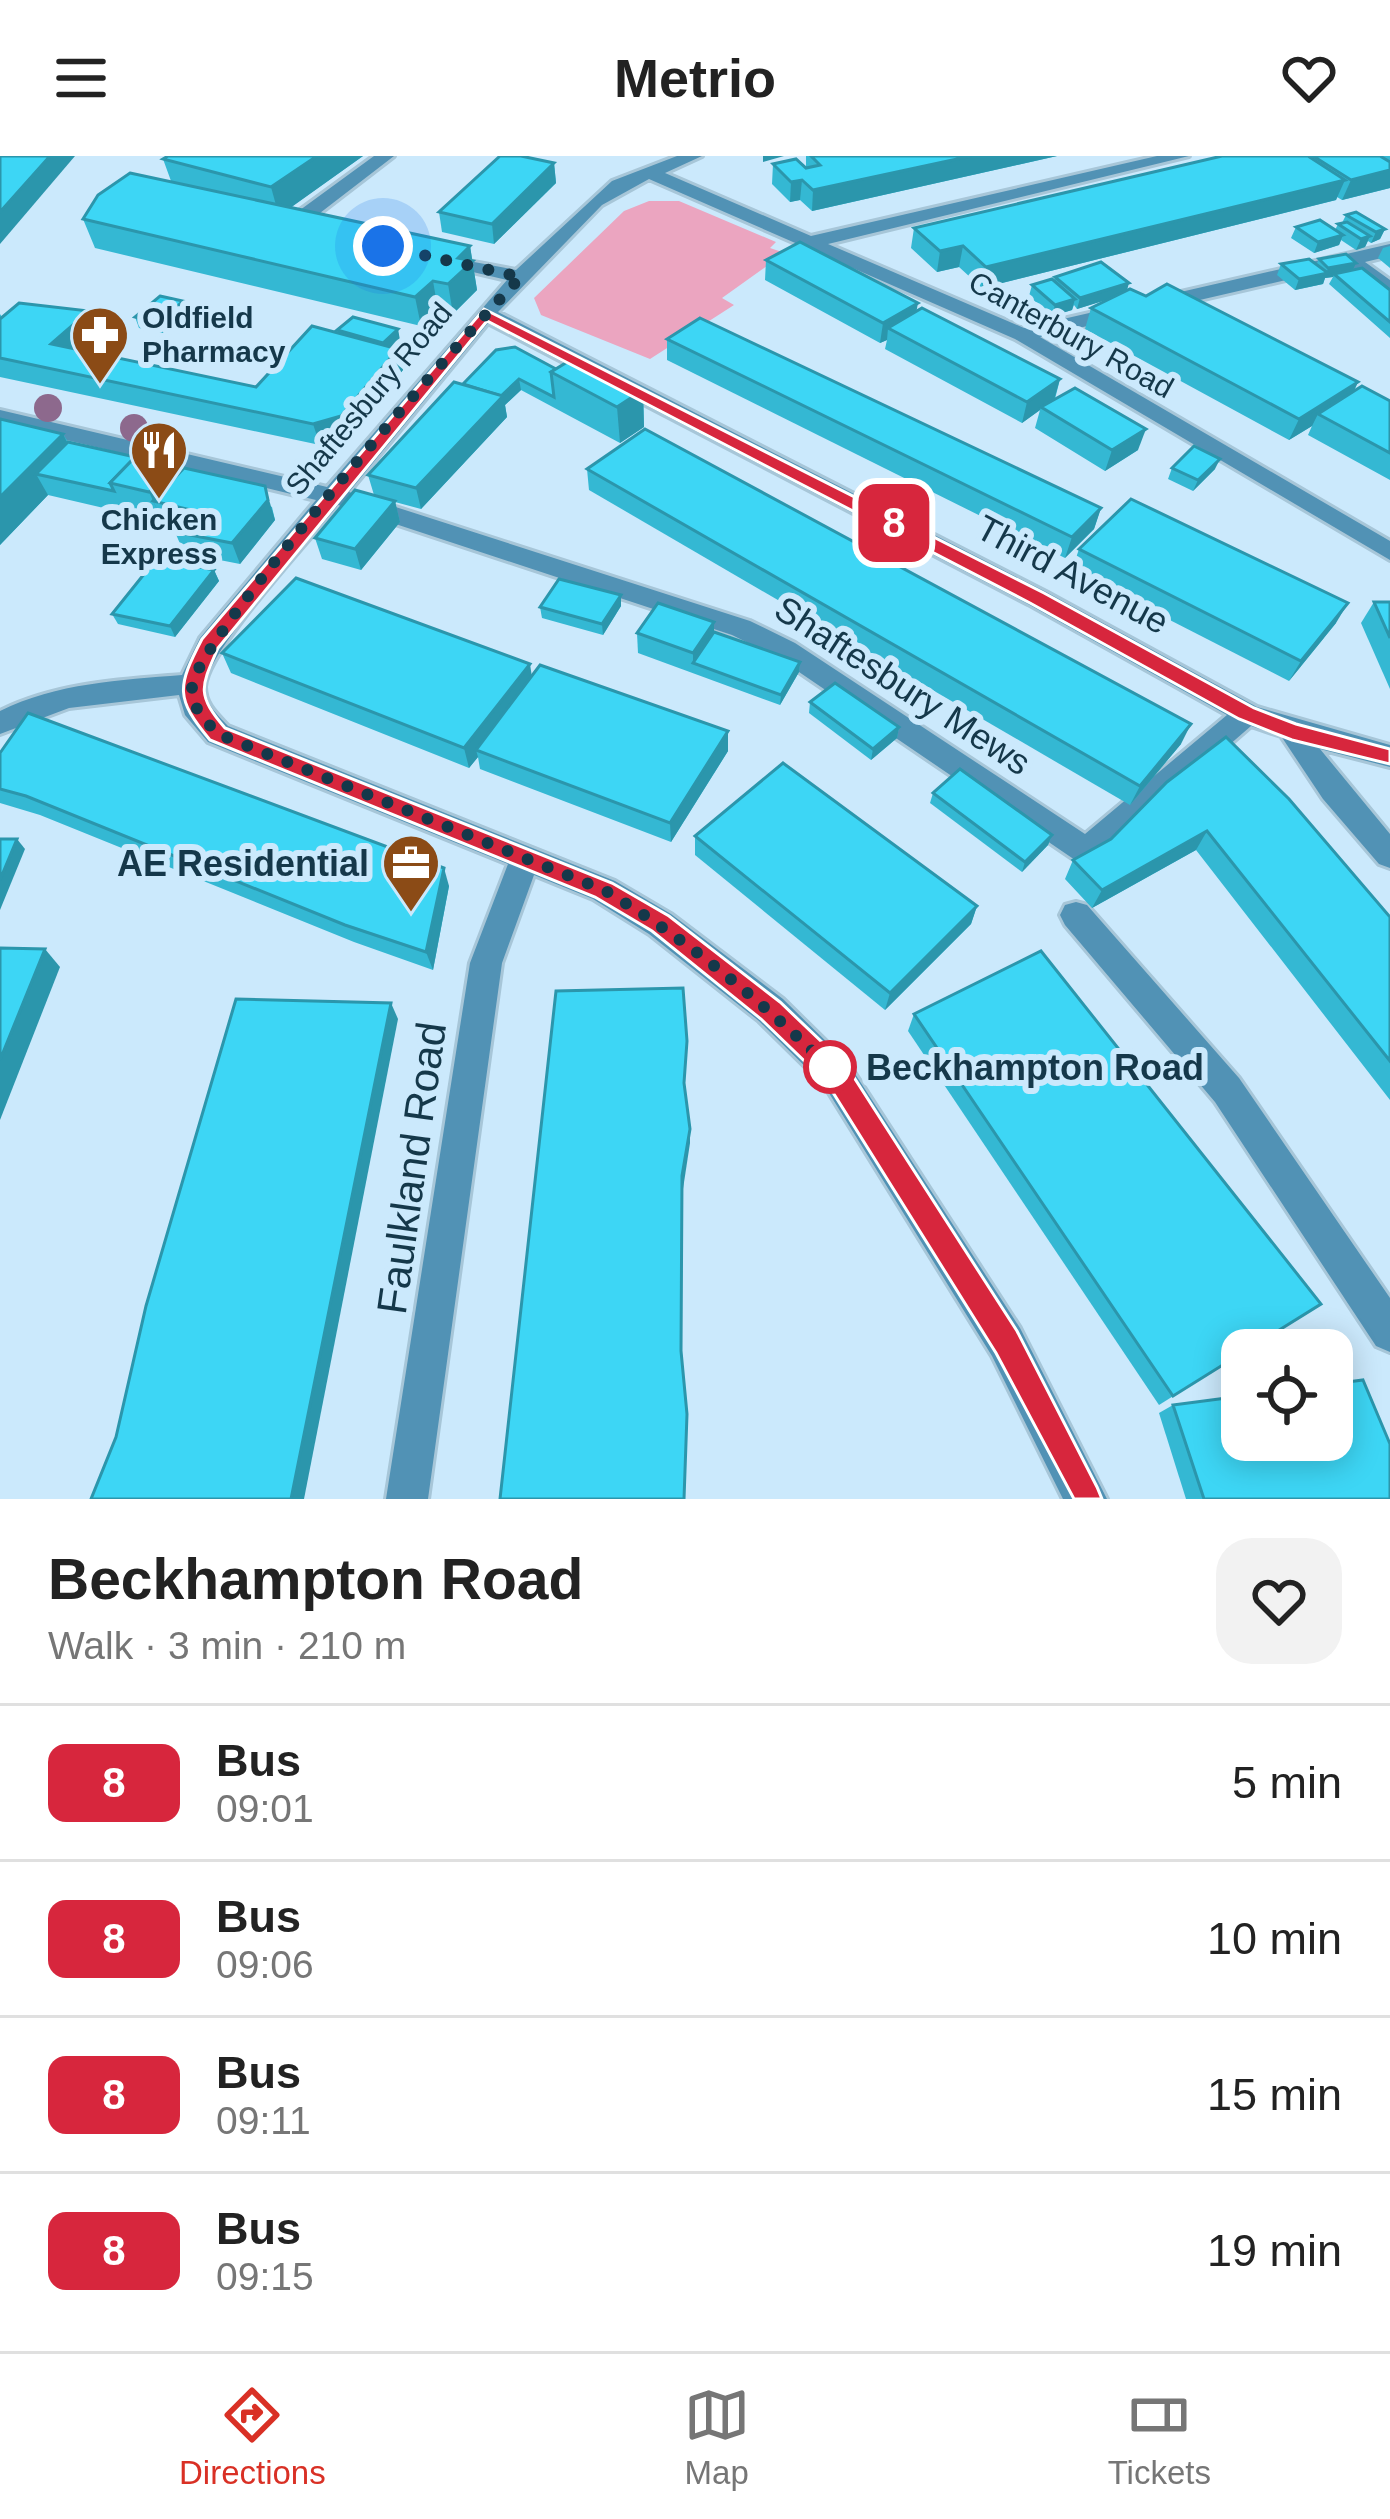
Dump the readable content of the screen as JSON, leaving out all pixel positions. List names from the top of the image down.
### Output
{
  "streets": {
    "street": [
      "Canterbury Road",
      "Shaftesbury Road",
      "Third Avenue",
      "Shaftesbury Mews",
      "Faulkland Road"
    ]
  },
  "crossings": [
    ["Canterbury Road", "Shaftesbury Road"],
    ["Shaftesbury Road", "Third Avenue"],
    ["Shaftesbury Road", "Shaftesbury Mews"],
    ["Third Avenue", "Shaftesbury Mews"]
  ],
  "places": {
    "pharmacy": ["Oldfield Pharmacy"],
    "restaurant": ["Chicken Express"],
    "office": ["AE Residential"],
    "other": ["Beckhampton Road"]
  },
  "lines": ["bus line 8"],
  "page": {
    "header": "Metrio",
    "on_map": "8",
    "heading": ["Beckhampton Road", "Walk · 3 min · 210 m"],
    "list": [
      {
        "mark": "8",
        "name": "Bus",
        "note": "09:01",
        "value": "5 min"
      },
      {
        "mark": "8",
        "name": "Bus",
        "note": "09:06",
        "value": "10 min"
      },
      {
        "mark": "8",
        "name": "Bus",
        "note": "09:11",
        "value": "15 min"
      },
      {
        "mark": "8",
        "name": "Bus",
        "note": "09:15",
        "value": "19 min"
      }
    ],
    "tabs": ["Directions", "Map", "Tickets"]
  }
}
